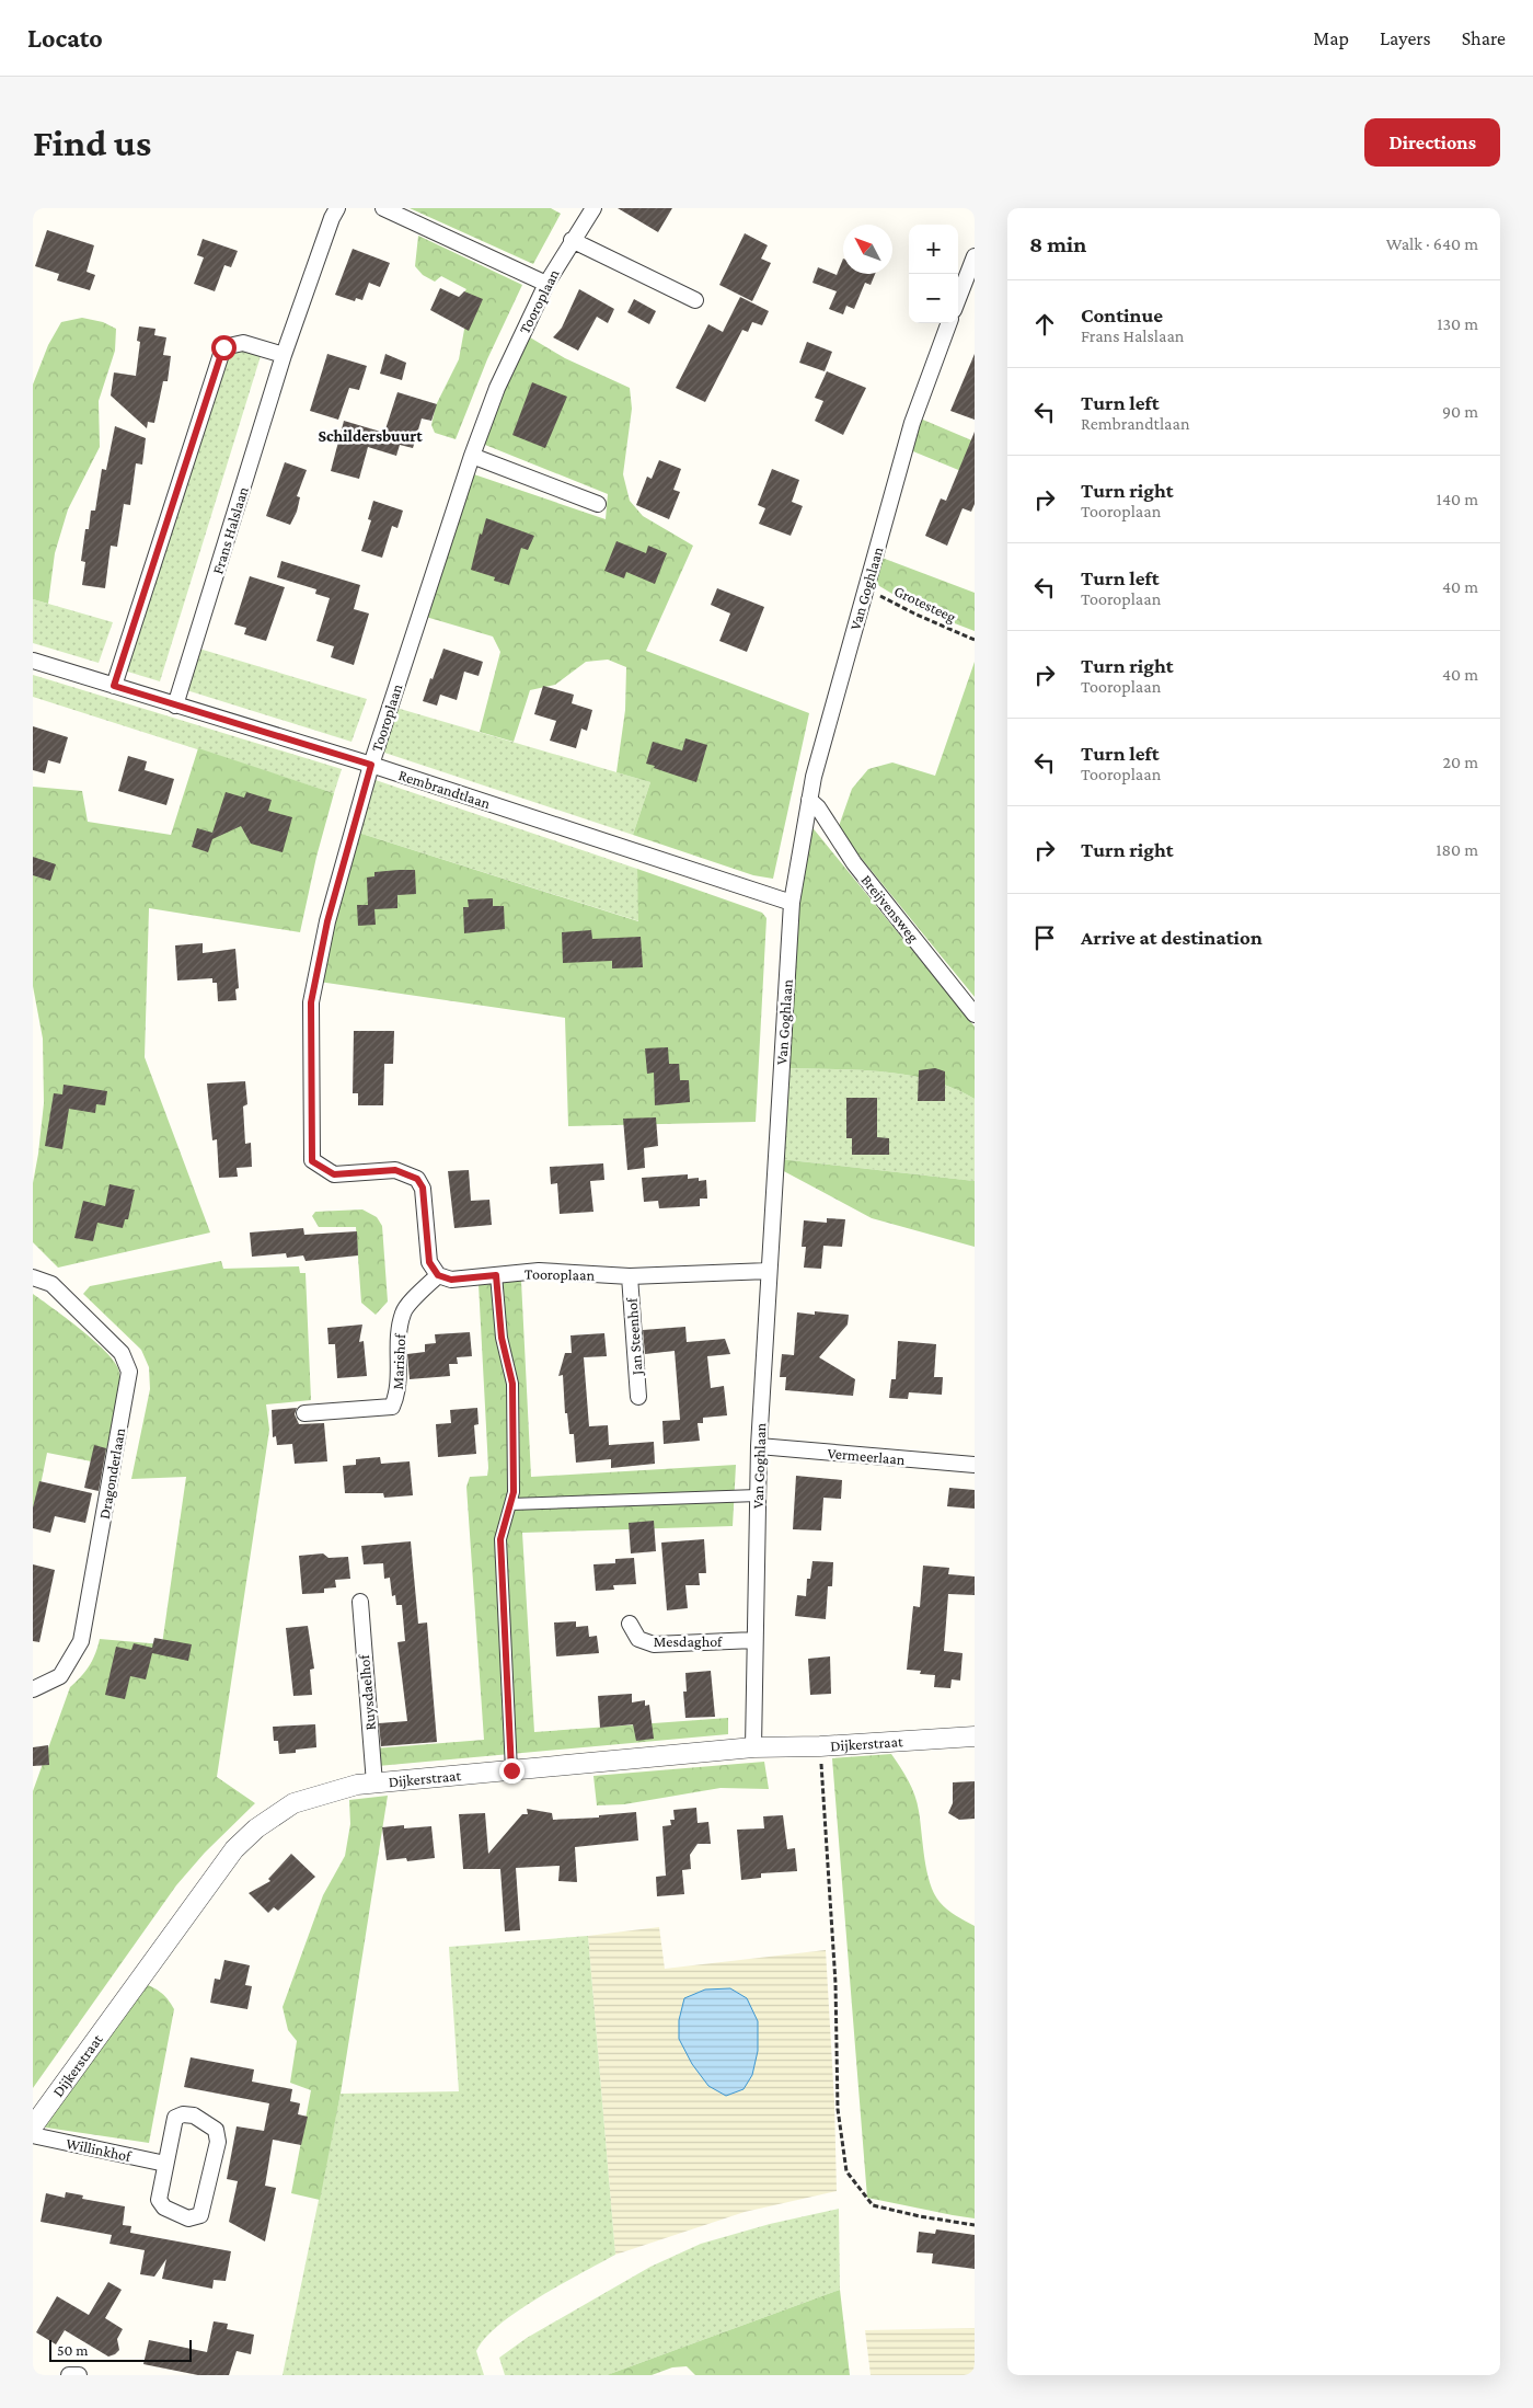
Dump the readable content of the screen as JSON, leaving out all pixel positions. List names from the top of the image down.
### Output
{
  "streets": {
    "street": [
      "Tooroplaan",
      "Frans Halslaan",
      "Van Goghlaan",
      "Rembrandtlaan",
      "Breijvensweg",
      "Jan Steenhof",
      "Marishof",
      "Vermeerlaan",
      "Dragonderlaan",
      "Mesdaghof",
      "Ruysdaelhof",
      "Dijkerstraat",
      "Willinkhof"
    ],
    "path": ["Grotesteeg"]
  },
  "crossings": [
    ["Tooroplaan", "Van Goghlaan"],
    ["Tooroplaan", "Rembrandtlaan"],
    ["Tooroplaan", "Jan Steenhof"],
    ["Tooroplaan", "Marishof"],
    ["Frans Halslaan", "Rembrandtlaan"],
    ["Van Goghlaan", "Grotesteeg"],
    ["Van Goghlaan", "Rembrandtlaan"],
    ["Van Goghlaan", "Breijvensweg"],
    ["Van Goghlaan", "Vermeerlaan"],
    ["Van Goghlaan", "Mesdaghof"],
    ["Van Goghlaan", "Dijkerstraat"],
    ["Ruysdaelhof", "Dijkerstraat"]
  ],
  "districts": ["Schildersbuurt"],
  "scale_bar": "50 m",
  "north": "top left",
  "page": {
    "header": "Locato",
    "nav": ["Map", "Layers", "Share"],
    "buttons": "Directions",
    "title": "Find us",
    "heading": ["8 min", "Walk · 640 m"],
    "map_buttons": ["+", "−"],
    "list": [
      ["Continue", "Frans Halslaan", "130 m"],
      ["Turn left", "Rembrandtlaan", "90 m"],
      ["Turn right", "Tooroplaan", "140 m"],
      ["Turn left", "Tooroplaan", "40 m"],
      ["Turn right", "Tooroplaan", "40 m"],
      ["Turn left", "Tooroplaan", "20 m"],
      ["Turn right", "180 m"],
      "Arrive at destination"
    ],
    "scale": "50 m"
  }
}
